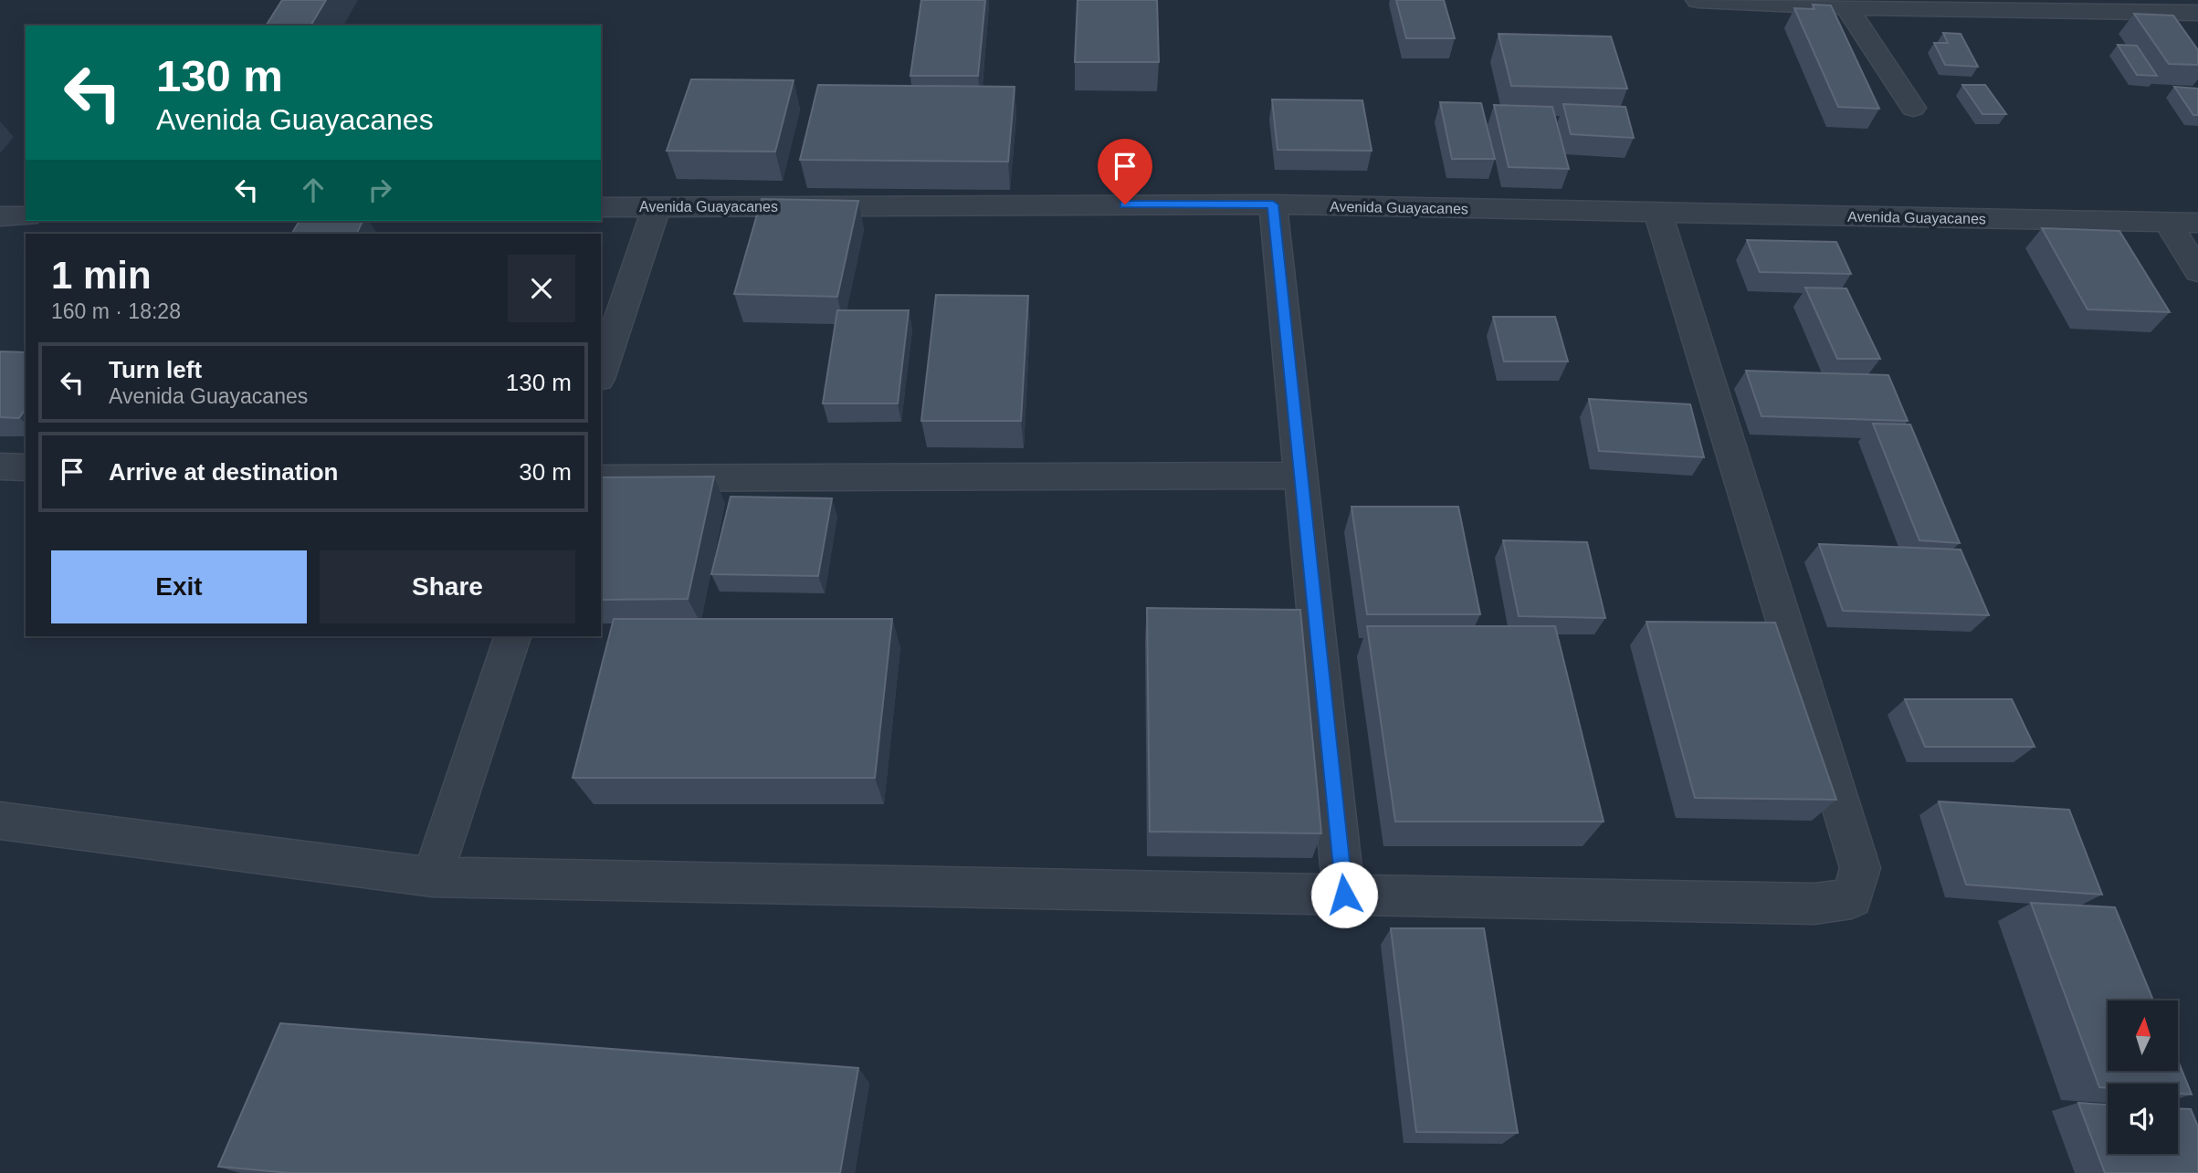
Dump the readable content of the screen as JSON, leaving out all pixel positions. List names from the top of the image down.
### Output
{
  "streets": {
    "street": ["Avenida Guayacanes"]
  },
  "north": "top",
  "page": {
    "turn": ["130 m", "Avenida Guayacanes"],
    "heading": ["1 min", "160 m · 18:28"],
    "list": [
      {
        "name": "Turn left",
        "note": "Avenida Guayacanes",
        "value": "130 m"
      },
      {
        "name": "Arrive at destination",
        "value": "30 m"
      }
    ],
    "buttons": ["Exit", "Share"]
  }
}
